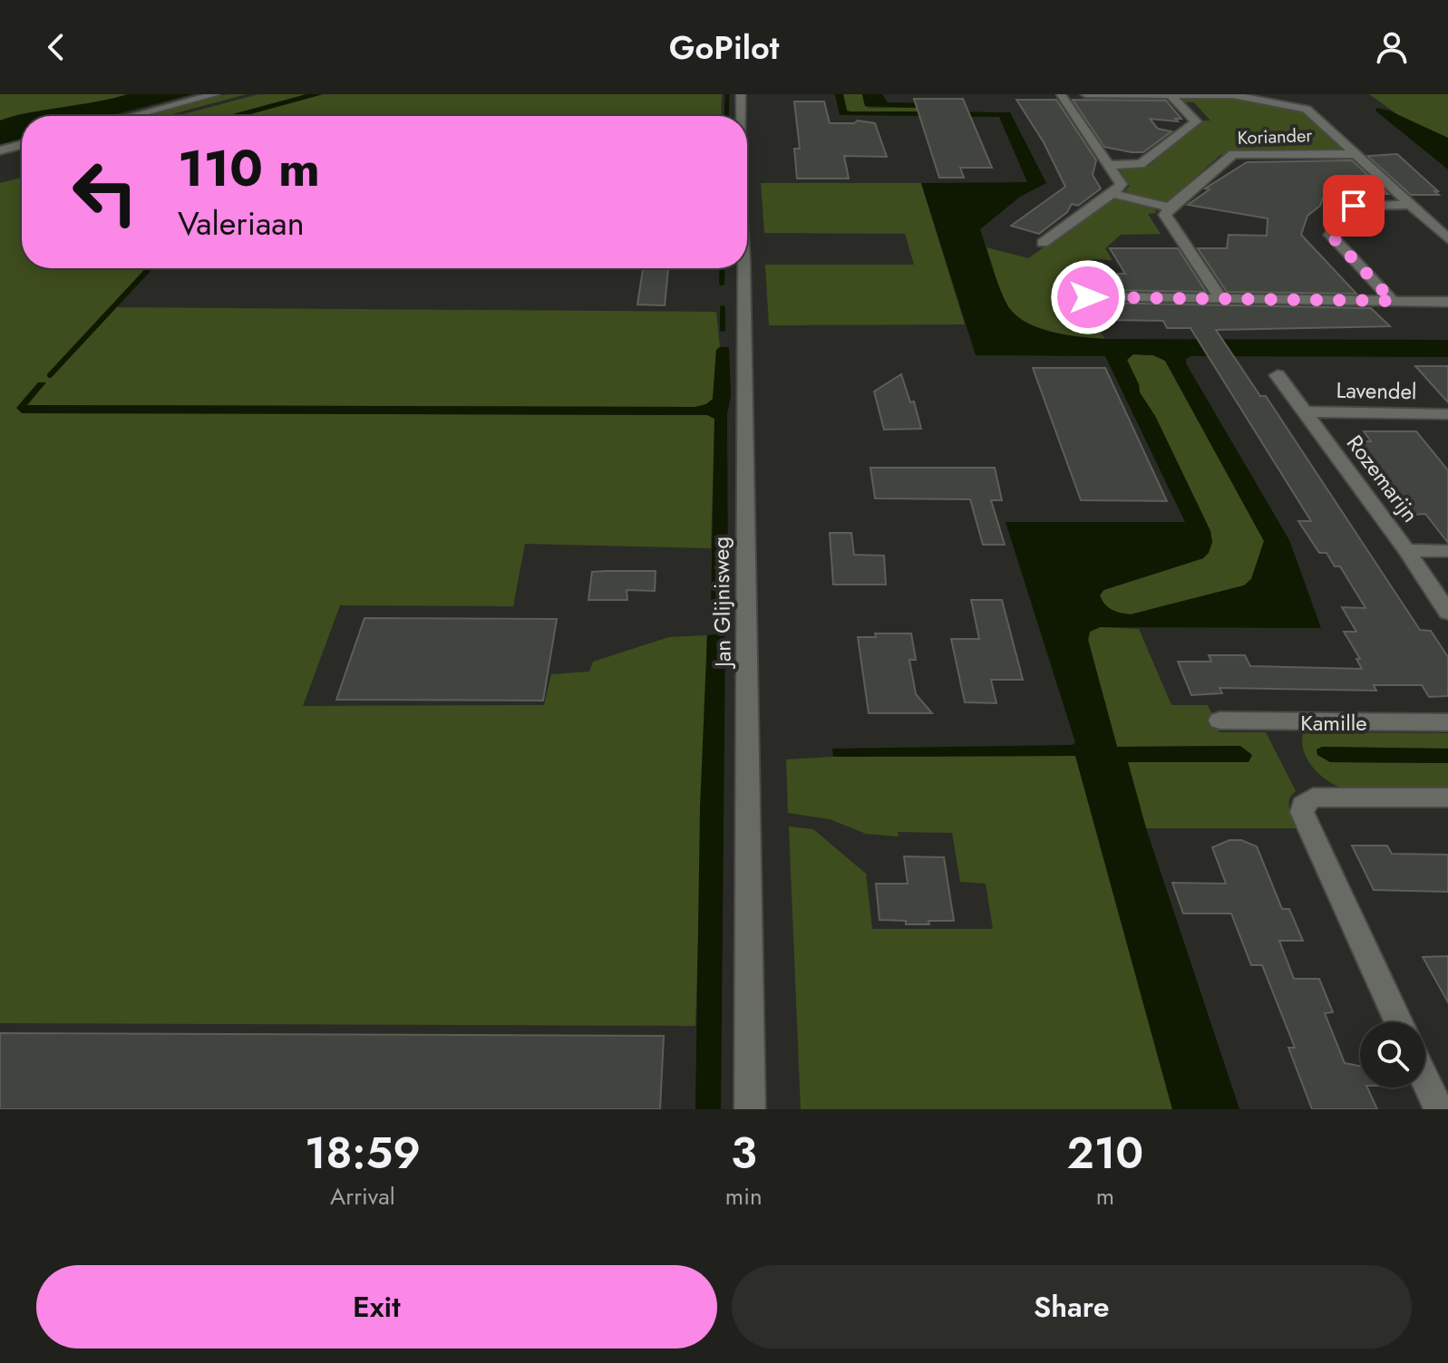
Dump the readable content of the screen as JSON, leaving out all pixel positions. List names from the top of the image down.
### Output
{
  "streets": {
    "street": [
      "Koriander",
      "Lavendel",
      "Rozemarijn",
      "Jan Glijnisweg",
      "Kamille"
    ]
  },
  "crossings": [
    ["Lavendel", "Rozemarijn"]
  ],
  "page": {
    "header": "GoPilot",
    "turn": ["110 m", "Valeriaan"],
    "eta": [
      "18:59",
      "Arrival",
      "3",
      "min",
      "210",
      "m"
    ],
    "buttons": ["Exit", "Share"]
  }
}
